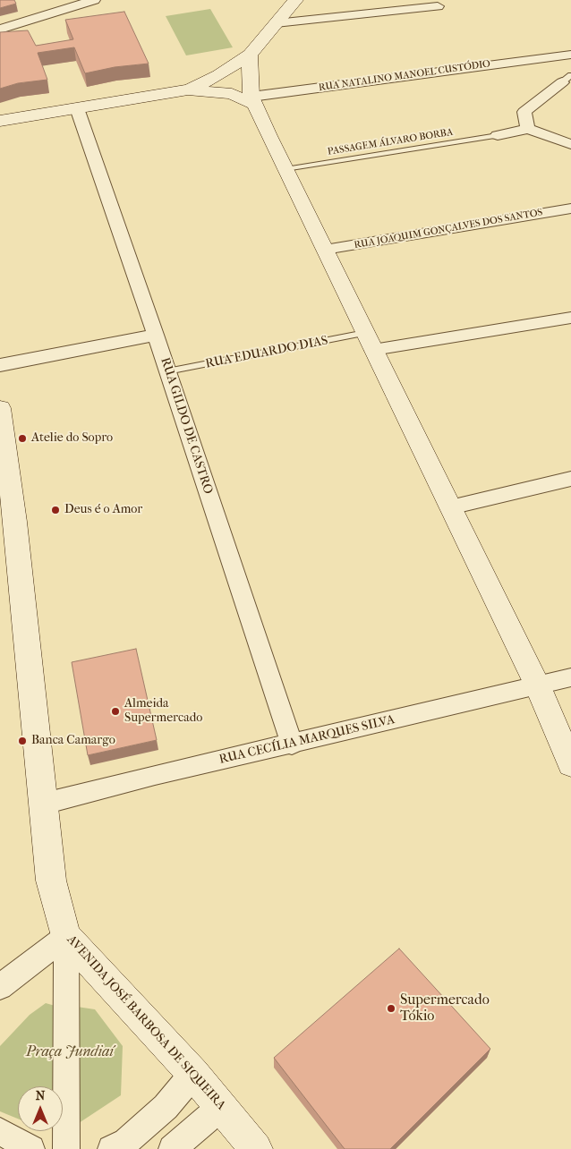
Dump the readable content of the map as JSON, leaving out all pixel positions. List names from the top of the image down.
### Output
{
  "streets": {
    "street": [
      "RUA NATALINO MANOEL CUSTÓDIO",
      "RUA JOAQUIM GONÇALVES DOS SANTOS",
      "RUA GILDO DE CASTRO",
      "RUA CECÍLIA MARQUES SILVA",
      "AVENIDA JOSÉ BARBOSA DE SIQUEIRA"
    ],
    "lane": ["PASSAGEM ÁLVARO BORBA", "RUA EDUARDO DIAS"]
  },
  "crossings": [
    ["RUA EDUARDO DIAS", "RUA GILDO DE CASTRO"],
    ["RUA GILDO DE CASTRO", "RUA CECÍLIA MARQUES SILVA"],
    ["RUA CECÍLIA MARQUES SILVA", "AVENIDA JOSÉ BARBOSA DE SIQUEIRA"]
  ],
  "parks": ["Praça Jundiaí"],
  "places": [
    "Atelie do Sopro",
    "Deus é o Amor",
    "Almeida Supermercado",
    "Banca Camargo",
    "Supermercado Tókio"
  ],
  "north": "top"
}
